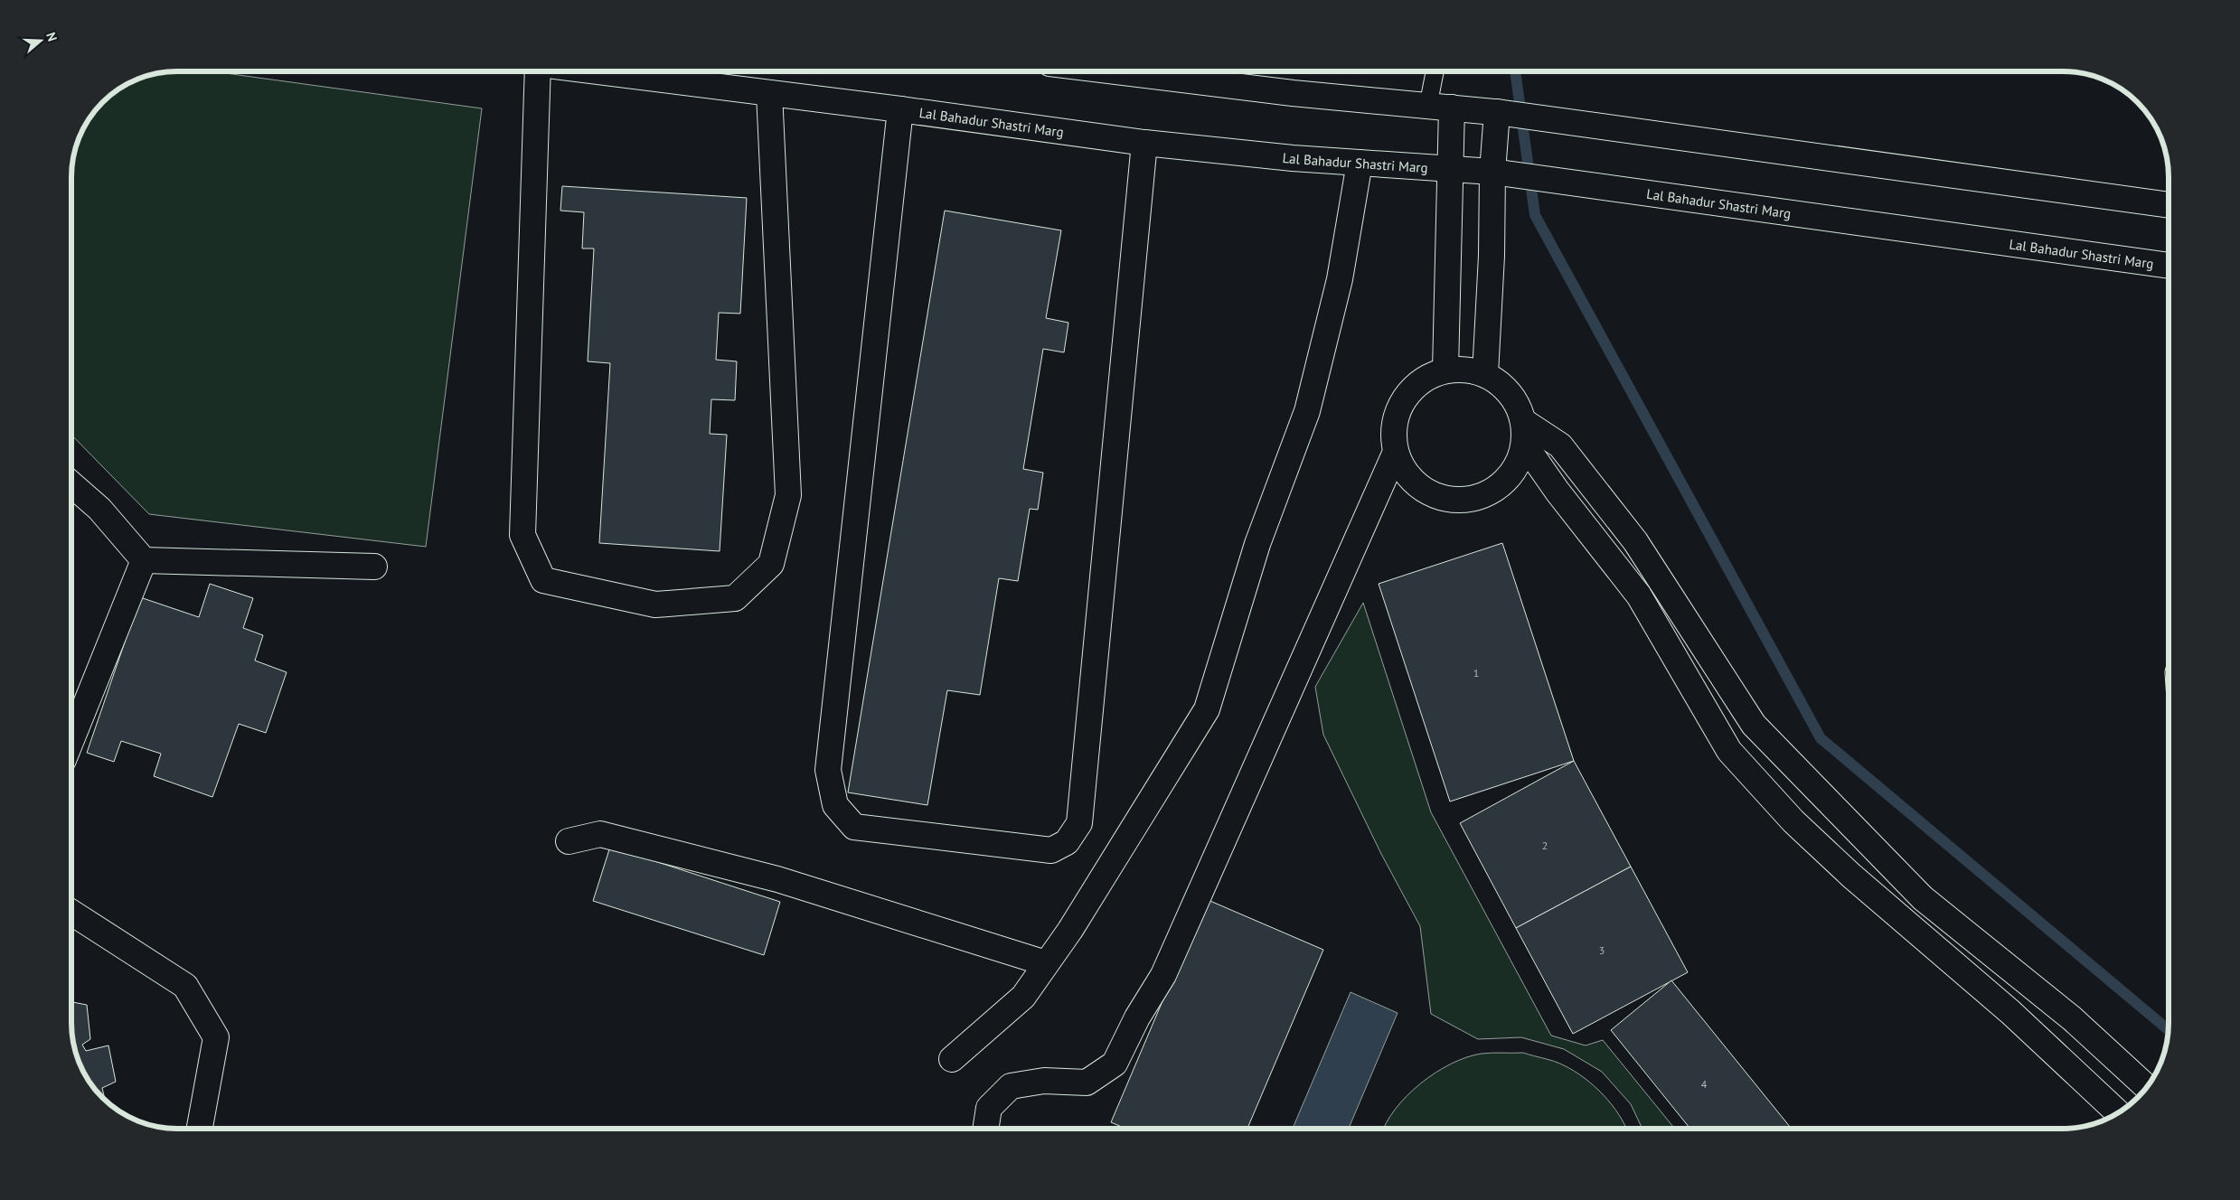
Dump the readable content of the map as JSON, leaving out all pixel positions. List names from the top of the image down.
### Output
{
  "streets": {
    "street": ["Lal Bahadur Shastri Marg"]
  },
  "house_numbers": [
    "1",
    "2",
    "3",
    "4"
  ],
  "north": "right"
}
